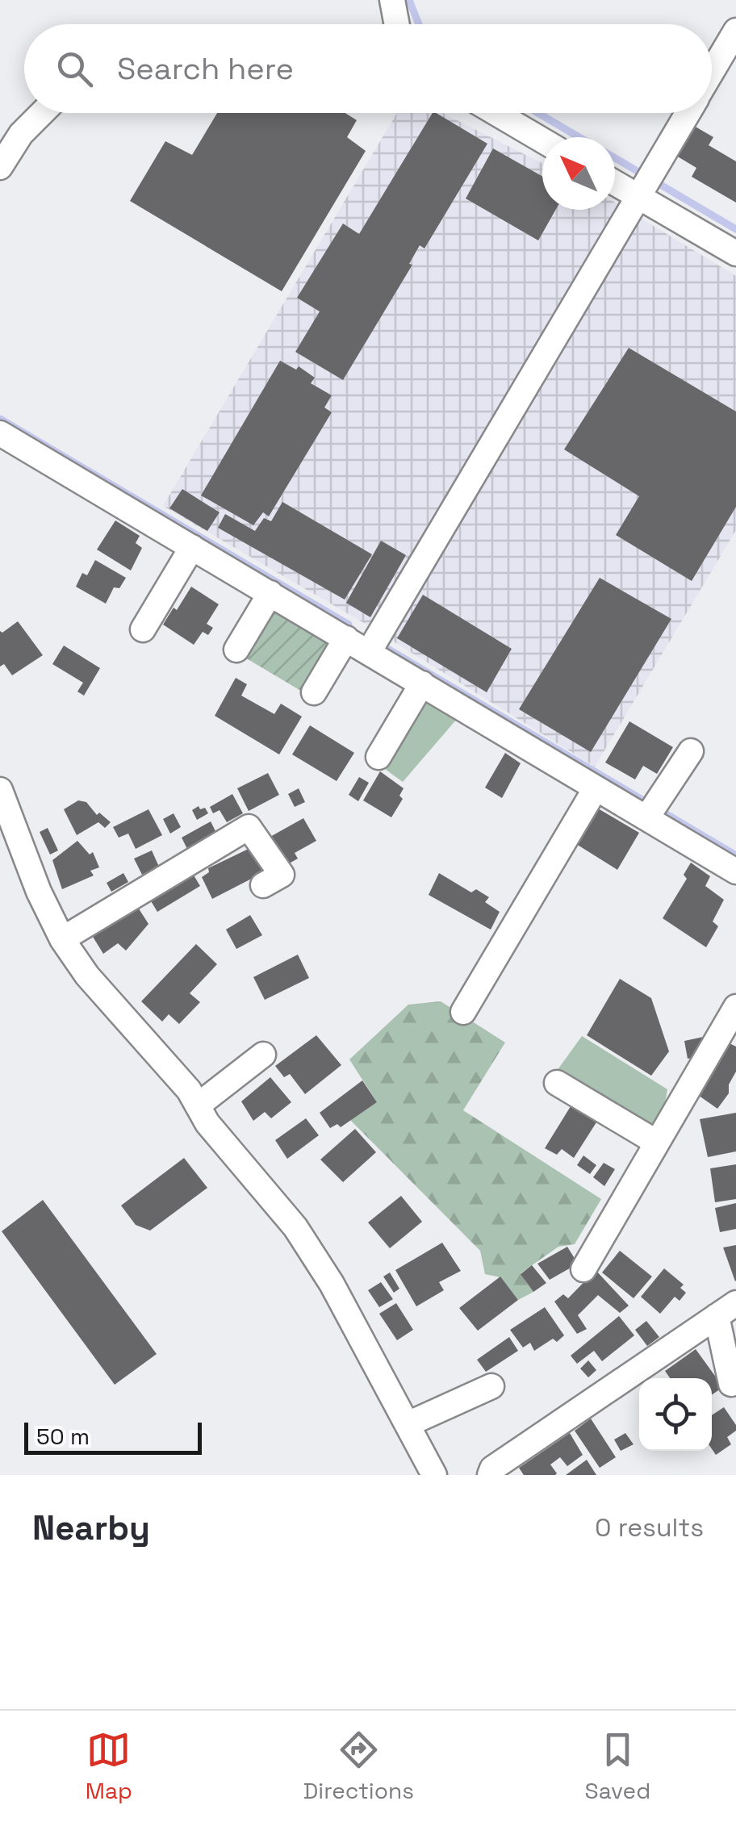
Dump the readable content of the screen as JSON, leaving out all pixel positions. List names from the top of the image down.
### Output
{
  "scale_bar": "50 m",
  "north": "top left",
  "page": {
    "search": "Search here",
    "scale": "50 m",
    "heading": ["Nearby", "0 results"],
    "nav": ["Map", "Directions", "Saved"]
  }
}
